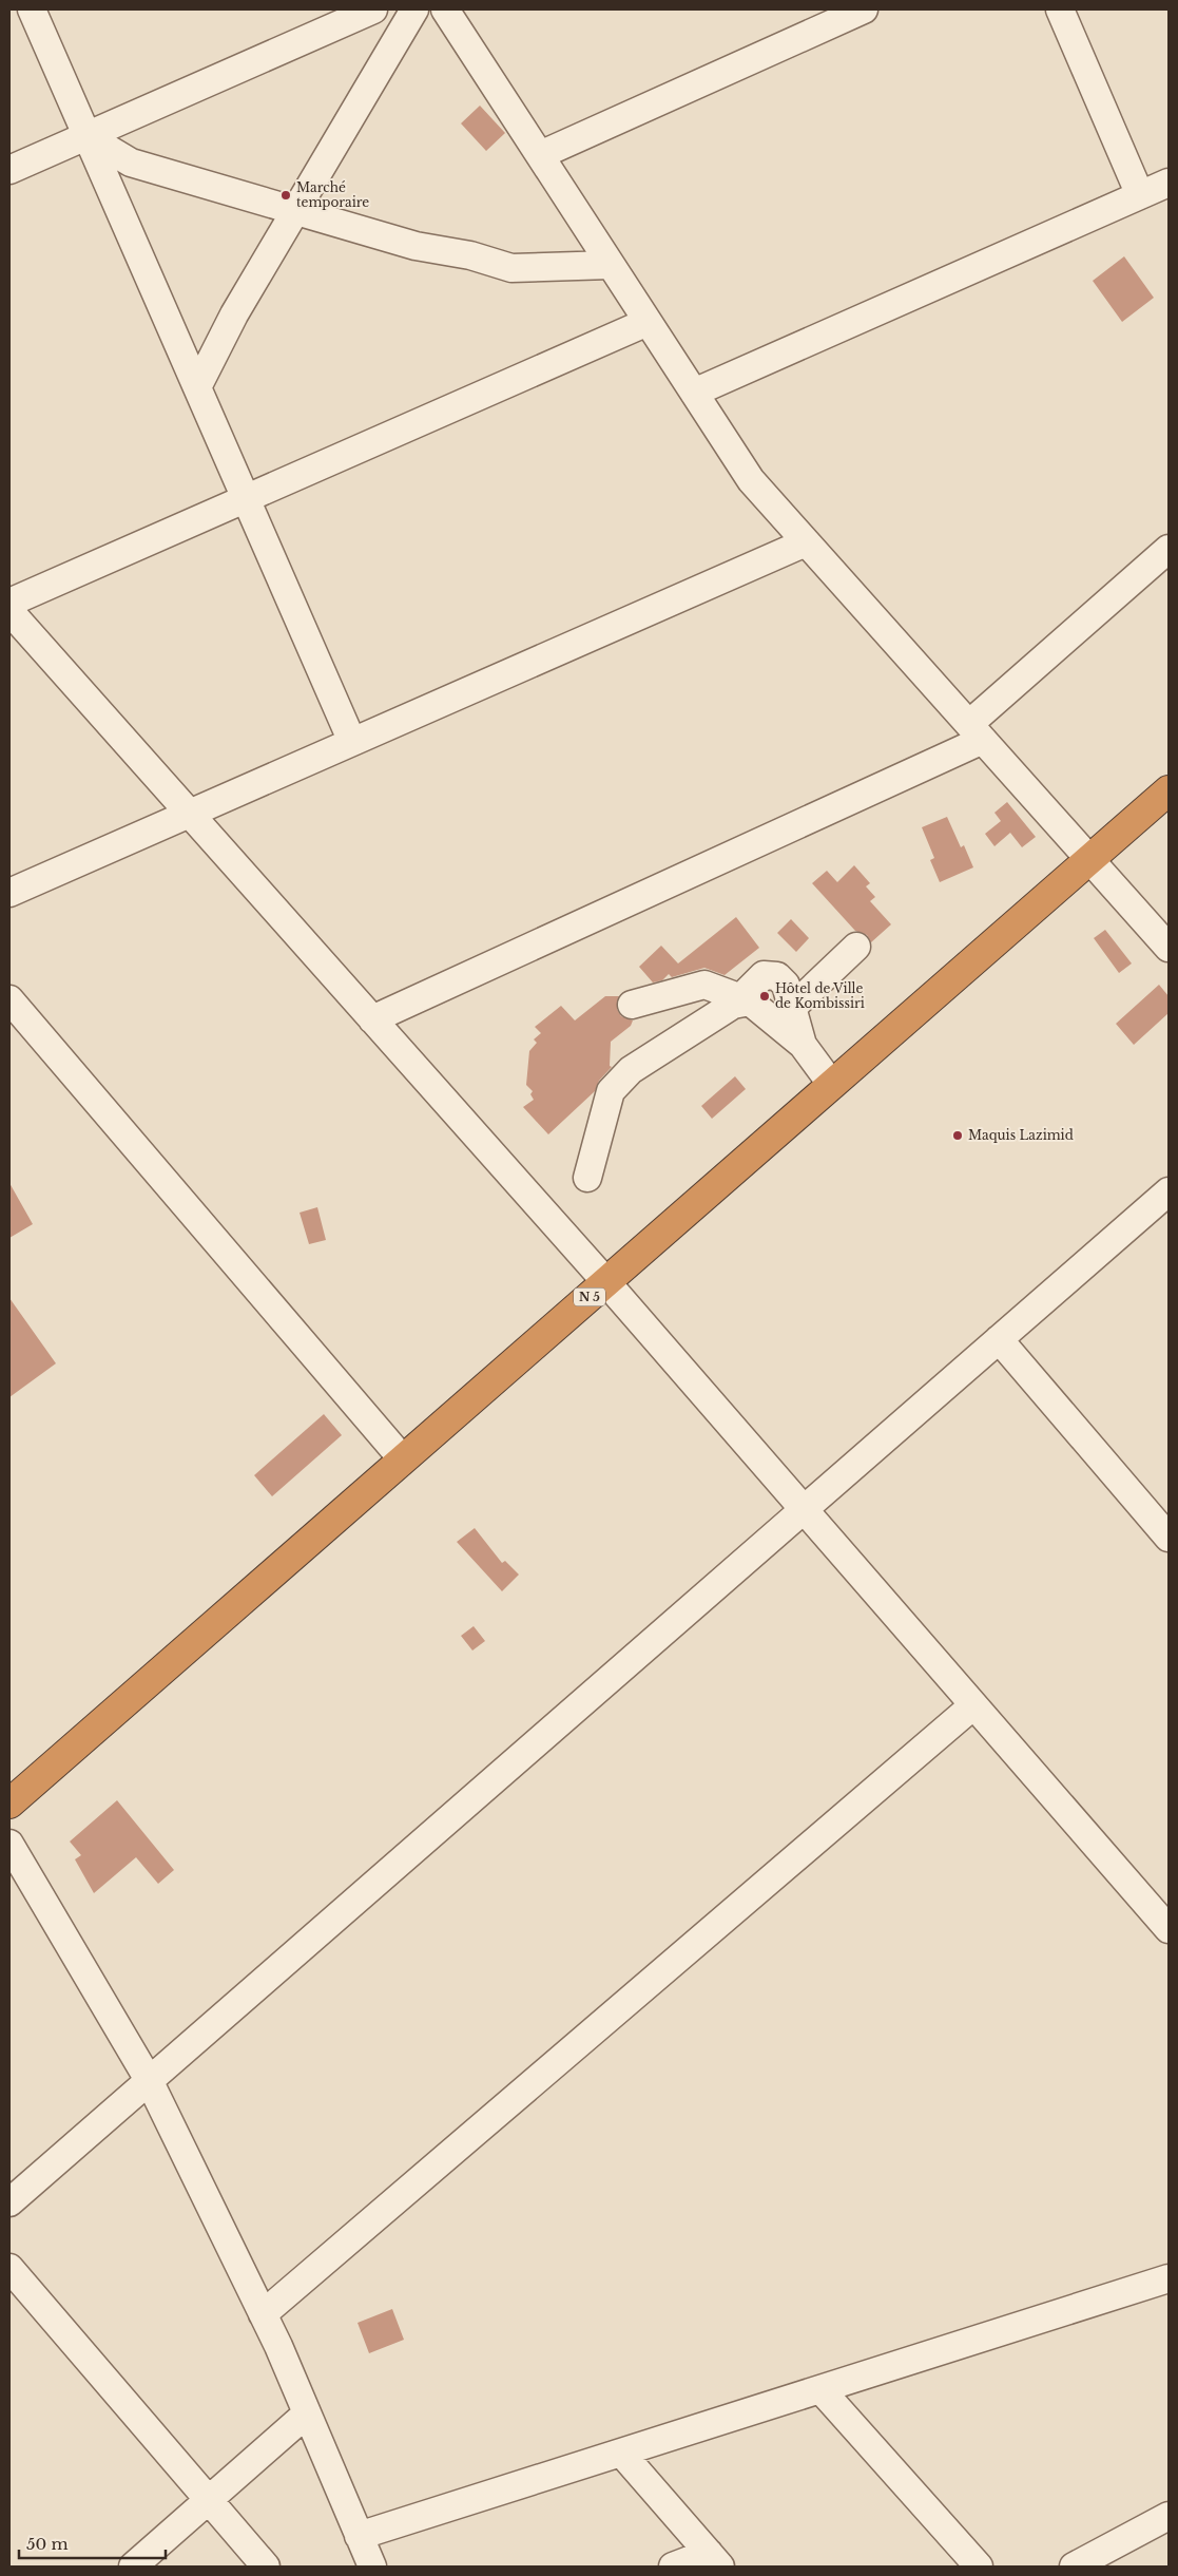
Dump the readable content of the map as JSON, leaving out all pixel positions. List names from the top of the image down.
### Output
{
  "streets": {
    "highway": ["N 5"]
  },
  "places": ["Marché temporaire", "Hôtel de Ville de Kombissiri", "Maquis Lazimid"],
  "scale_bar": "50 m"
}
